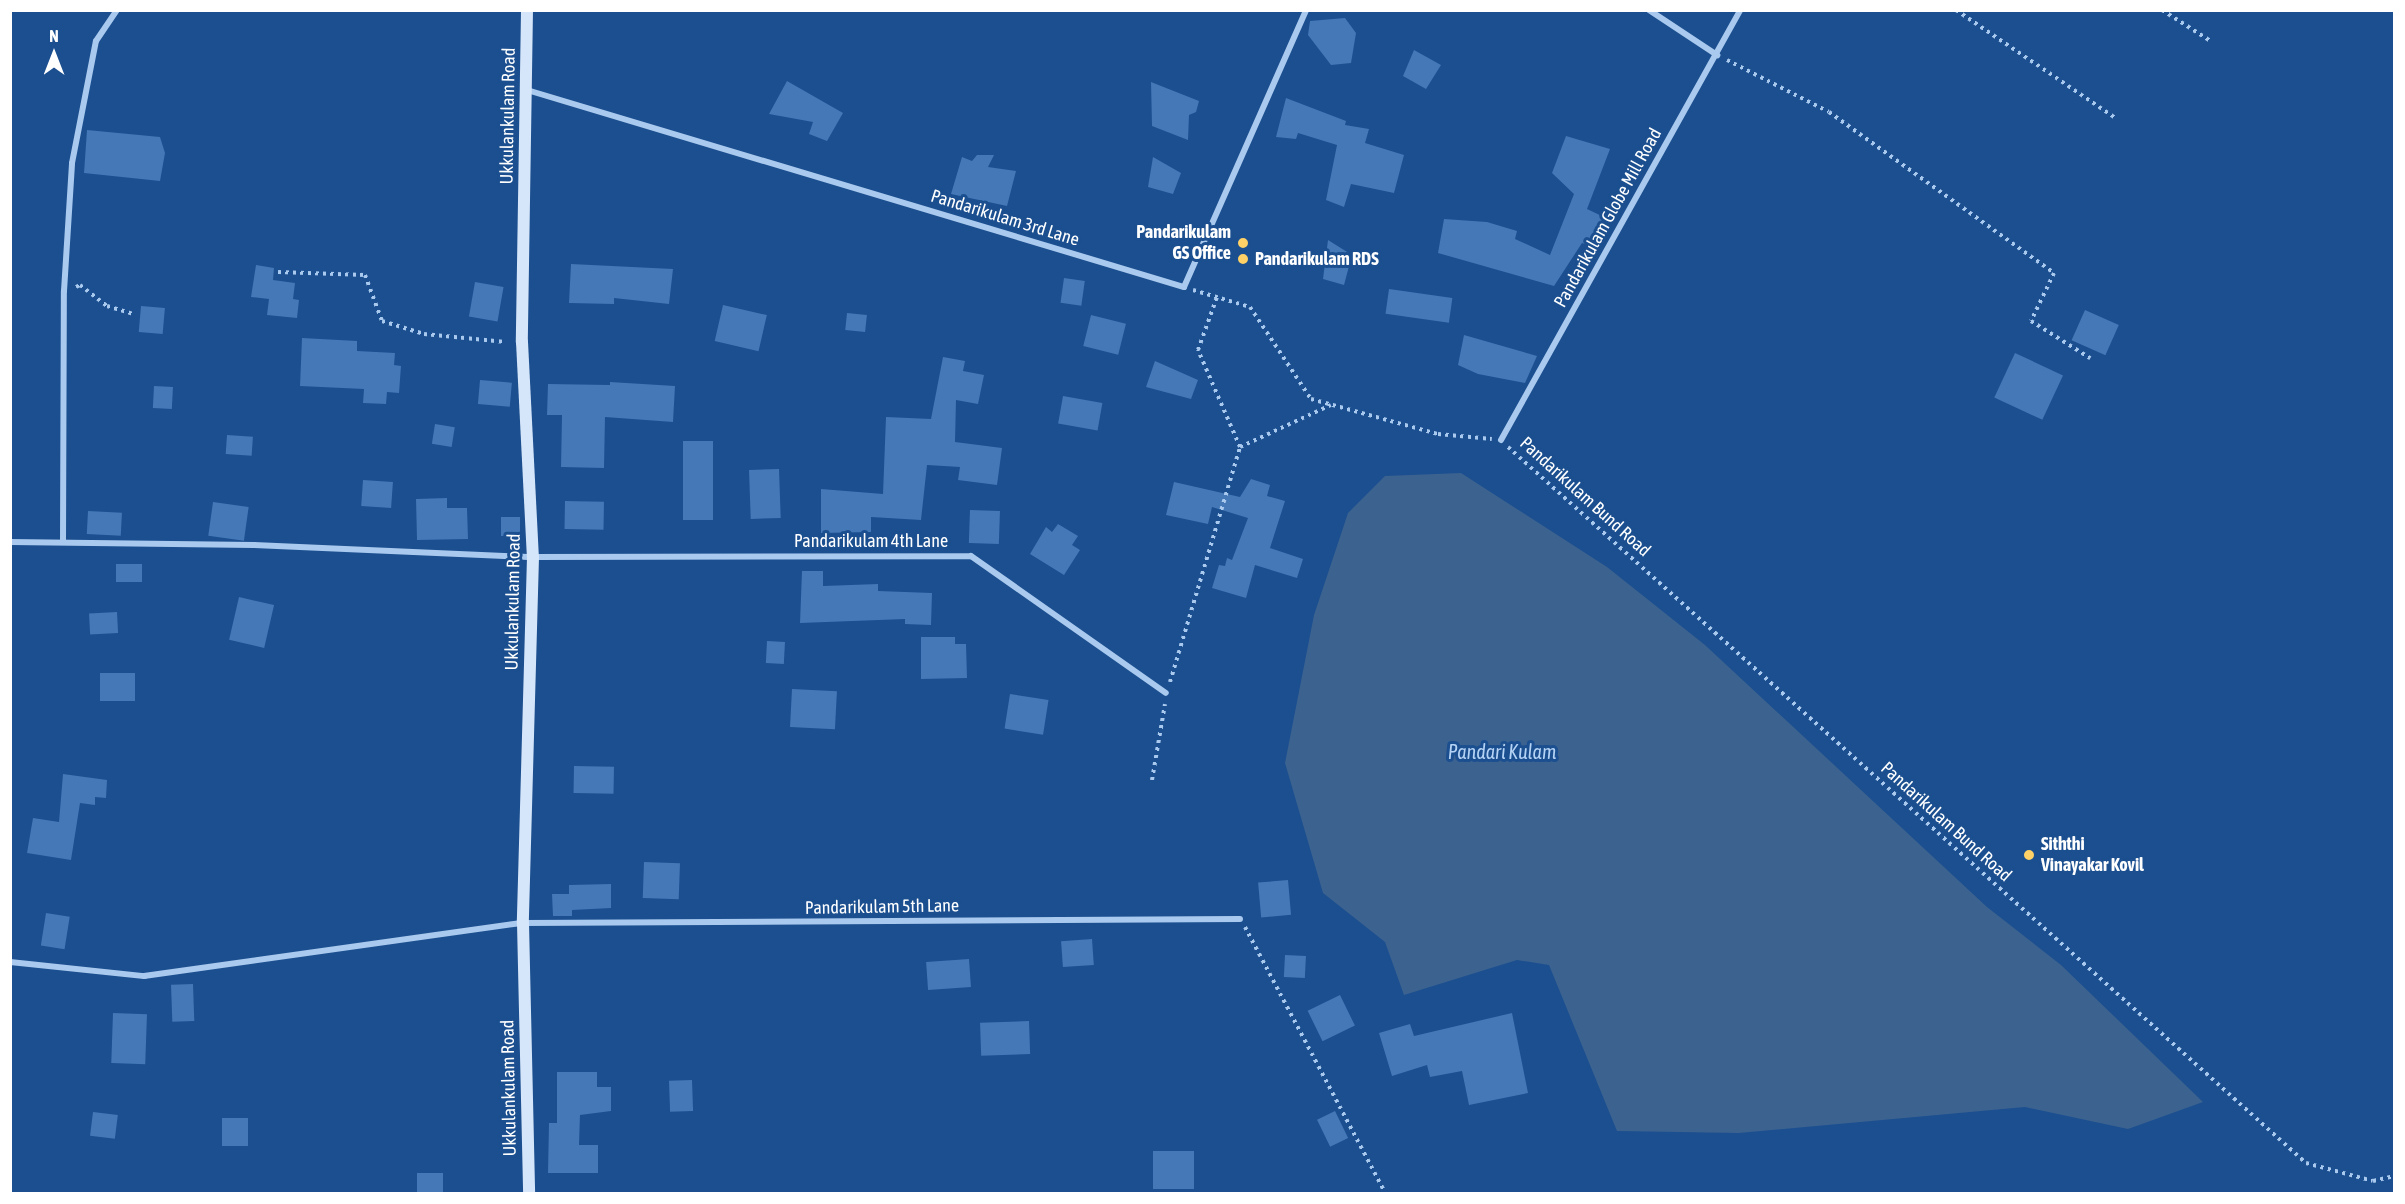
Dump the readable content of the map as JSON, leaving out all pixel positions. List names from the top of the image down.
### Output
{
  "streets": {
    "street": [
      "Ukkulankulam Road",
      "Pandarikulam 3rd Lane",
      "Pandarikulam Globe Mill Road",
      "Pandarikulam 4th Lane",
      "Pandarikulam 5th Lane"
    ],
    "path": ["Pandarikulam Bund Road"]
  },
  "crossings": [
    ["Ukkulankulam Road", "Pandarikulam 3rd Lane"],
    ["Ukkulankulam Road", "Pandarikulam 4th Lane"],
    ["Ukkulankulam Road", "Pandarikulam 5th Lane"],
    ["Pandarikulam Globe Mill Road", "Pandarikulam Bund Road"]
  ],
  "water": ["Pandari Kulam"],
  "places": ["Pandarikulam GS Office", "Pandarikulam RDS", "Siththi Vinayakar Kovil"],
  "north": "top"
}
